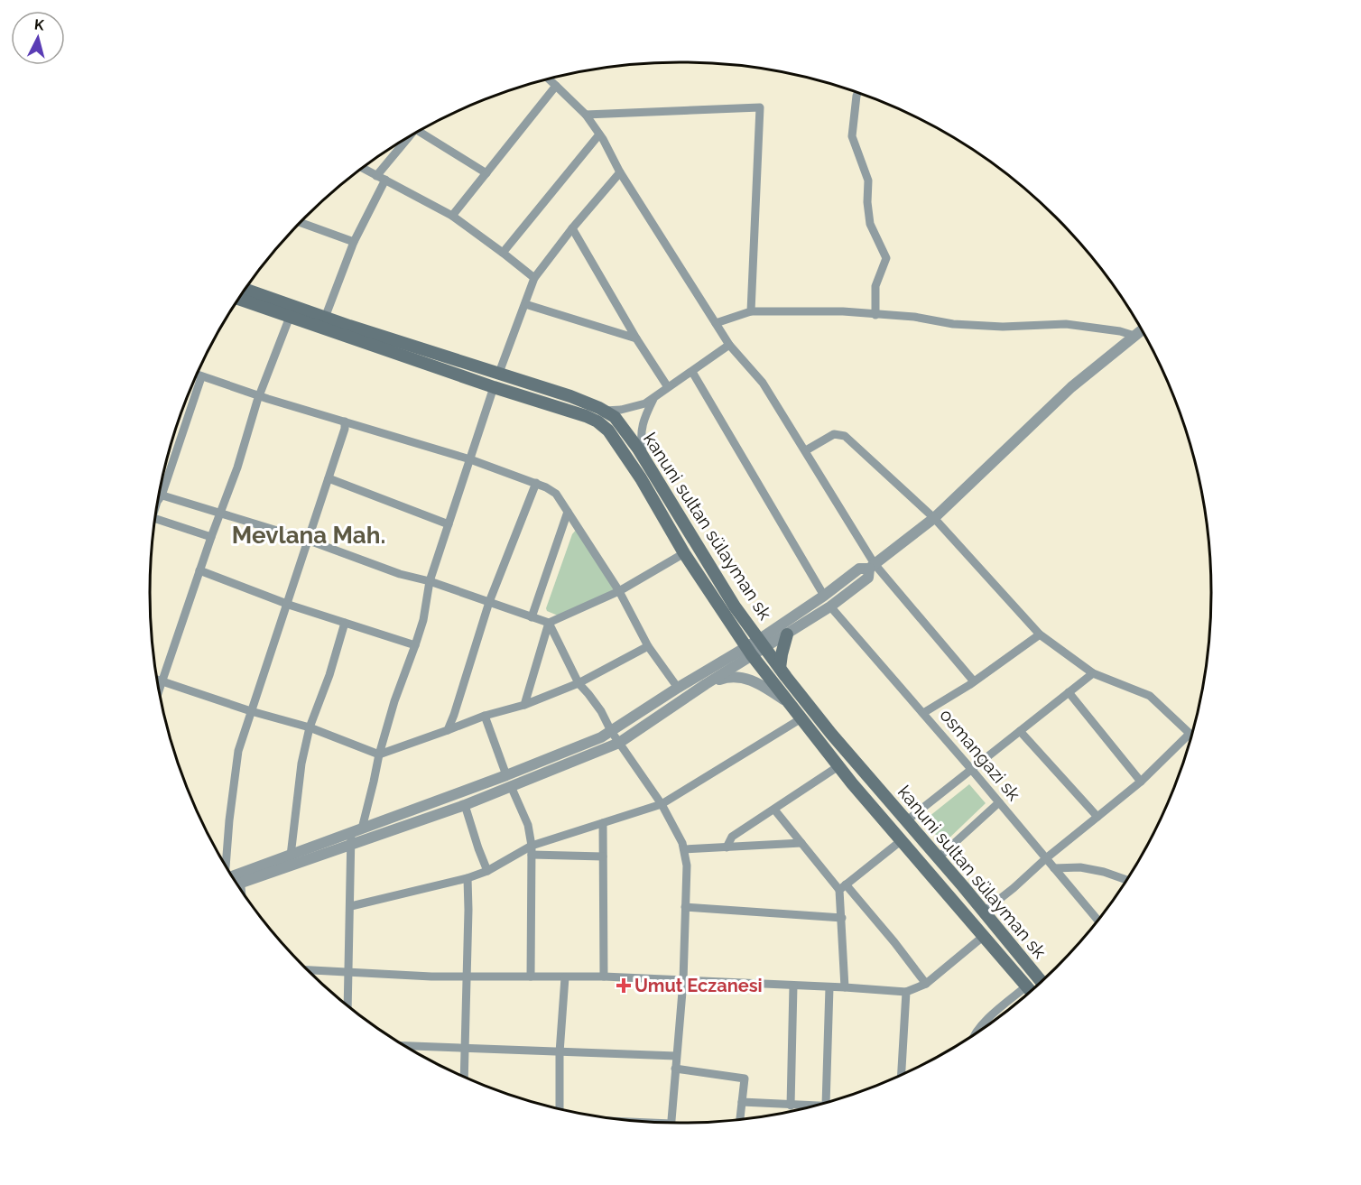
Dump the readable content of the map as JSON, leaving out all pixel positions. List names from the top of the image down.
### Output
{
  "streets": {
    "main road": ["kanuni sultan sülayman sk"],
    "street": ["osmangazi sk"]
  },
  "districts": ["Mevlana Mah."],
  "places": {
    "health": ["Umut Eczanesi"]
  },
  "north": "top"
}
